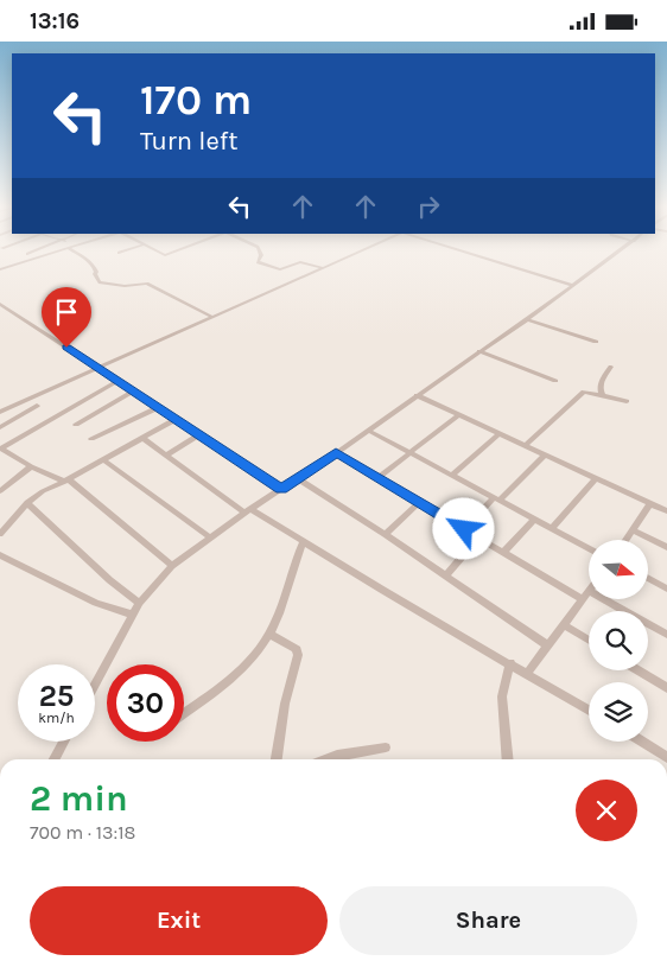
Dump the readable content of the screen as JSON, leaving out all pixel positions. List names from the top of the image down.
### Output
{
  "north": "right",
  "page": {
    "status": "13:16",
    "turn": ["170 m", "Turn left"],
    "speed": "25 km/h",
    "limit": "30",
    "heading": ["2 min", "700 m · 13:18"],
    "buttons": ["Exit", "Share"]
  }
}
